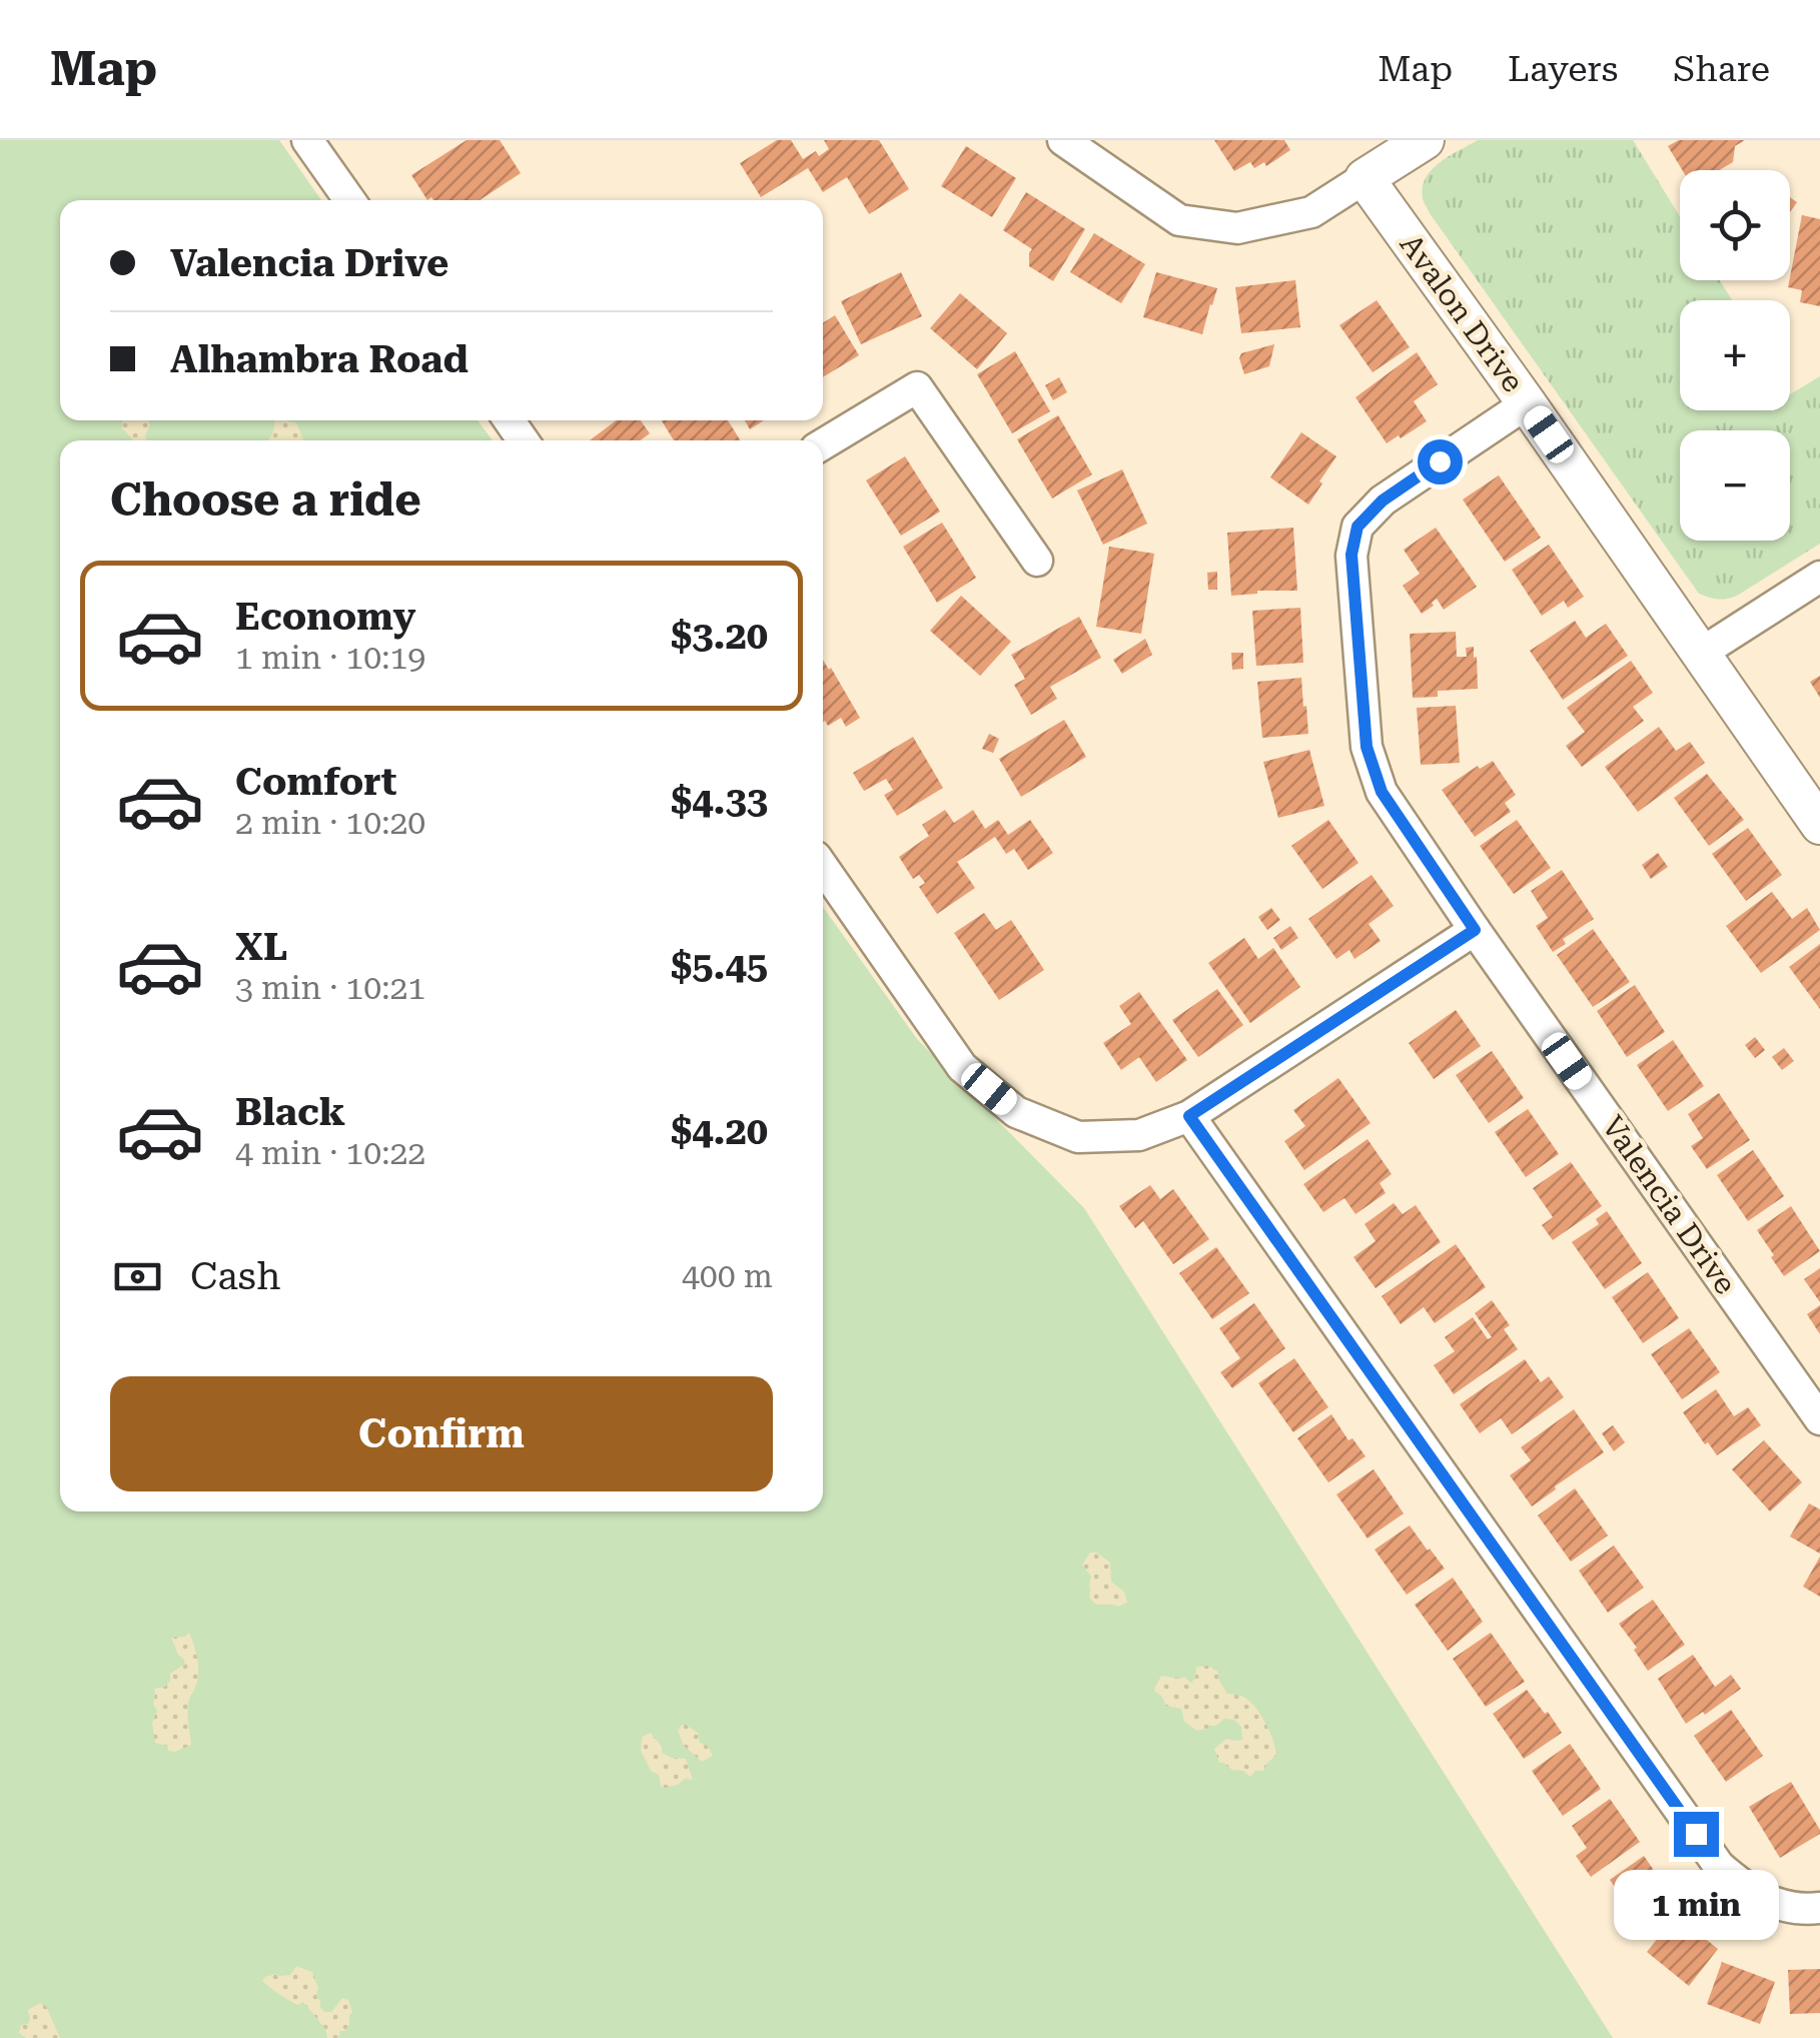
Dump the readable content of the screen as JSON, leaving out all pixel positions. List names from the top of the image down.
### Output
{
  "streets": {
    "street": ["Avalon Drive", "Valencia Drive"]
  },
  "crossings": [
    ["Avalon Drive", "Valencia Drive"]
  ],
  "page": {
    "header": "Map",
    "nav": ["Map", "Layers", "Share"],
    "map_buttons": ["+", "−"],
    "banner": ["Valencia Drive", "Alhambra Road"],
    "heading": "Choose a ride",
    "list": [
      {
        "name": "Economy",
        "note": "1 min · 10:19",
        "value": "$3.20"
      },
      {
        "name": "Comfort",
        "note": "2 min · 10:20",
        "value": "$4.33"
      },
      {
        "name": "XL",
        "note": "3 min · 10:21",
        "value": "$5.45"
      },
      {
        "name": "Black",
        "note": "4 min · 10:22",
        "value": "$4.20"
      }
    ],
    "pay": ["Cash", "400 m"],
    "buttons": "Confirm",
    "bubble": "1 min"
  }
}
